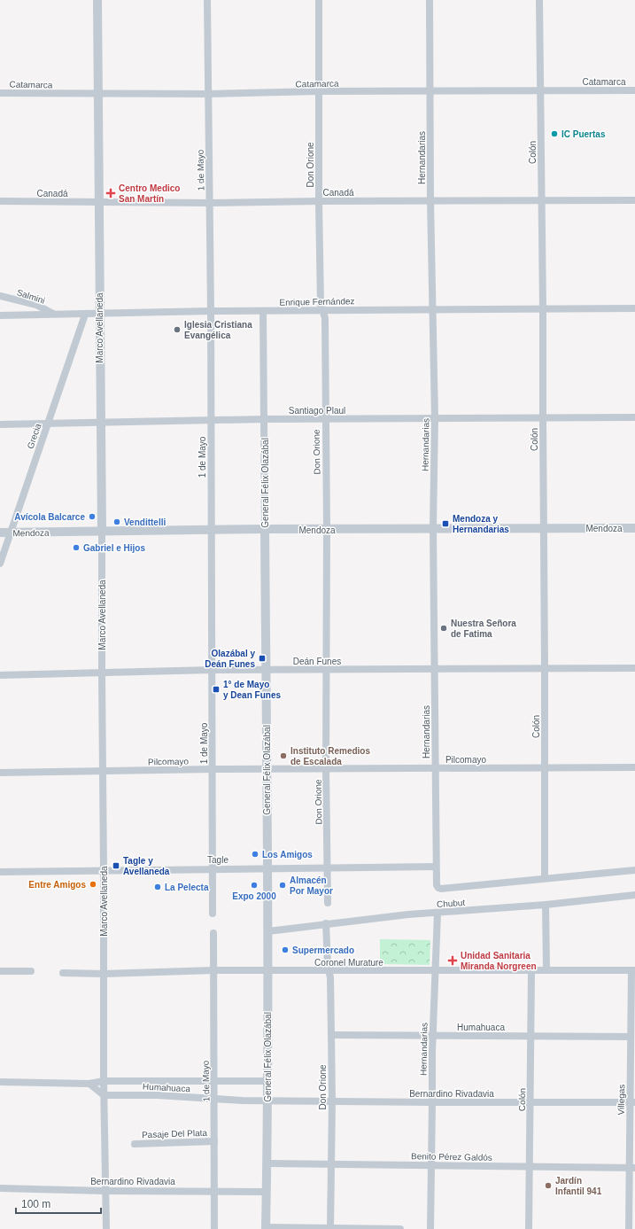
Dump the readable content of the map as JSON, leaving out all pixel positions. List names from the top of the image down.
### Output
{
  "streets": {
    "street": [
      "Catamarca",
      "Colón",
      "Hernandarias",
      "Don Orione",
      "1 de Mayo",
      "Canadá",
      "Salmini",
      "Enrique Fernández",
      "Marco Avellaneda",
      "Santiago Plaul",
      "Grecia",
      "General Félix Olazábal",
      "Mendoza",
      "Deán Funes",
      "Pilcomayo",
      "Tagle",
      "Chubut",
      "Coronel Murature",
      "Humahuaca",
      "Bernardino Rivadavia",
      "Villegas",
      "Pasaje Del Plata",
      "Benito Pérez Galdós"
    ]
  },
  "crossings": [
    ["Catamarca", "Colón"],
    ["Catamarca", "Hernandarias"],
    ["Catamarca", "Don Orione"],
    ["Catamarca", "1 de Mayo"],
    ["Catamarca", "Marco Avellaneda"],
    ["Colón", "Canadá"],
    ["Colón", "Enrique Fernández"],
    ["Colón", "Santiago Plaul"],
    ["Colón", "Mendoza"],
    ["Colón", "Deán Funes"],
    ["Colón", "Pilcomayo"],
    ["Colón", "Chubut"],
    ["Colón", "Coronel Murature"],
    ["Colón", "Humahuaca"],
    ["Colón", "Bernardino Rivadavia"],
    ["Colón", "Benito Pérez Galdós"],
    ["Hernandarias", "Canadá"],
    ["Hernandarias", "Enrique Fernández"],
    ["Hernandarias", "Santiago Plaul"],
    ["Hernandarias", "Mendoza"],
    ["Hernandarias", "Deán Funes"],
    ["Hernandarias", "Pilcomayo"],
    ["Hernandarias", "Tagle"],
    ["Hernandarias", "Chubut"],
    ["Hernandarias", "Coronel Murature"],
    ["Hernandarias", "Humahuaca"],
    ["Hernandarias", "Bernardino Rivadavia"],
    ["Hernandarias", "Benito Pérez Galdós"],
    ["Don Orione", "Canadá"],
    ["Don Orione", "Enrique Fernández"],
    ["Don Orione", "Santiago Plaul"],
    ["Don Orione", "Mendoza"],
    ["Don Orione", "Deán Funes"],
    ["Don Orione", "Pilcomayo"],
    ["Don Orione", "Tagle"],
    ["Don Orione", "Chubut"],
    ["Don Orione", "Coronel Murature"],
    ["Don Orione", "Humahuaca"],
    ["Don Orione", "Bernardino Rivadavia"],
    ["Don Orione", "Benito Pérez Galdós"],
    ["1 de Mayo", "Canadá"],
    ["1 de Mayo", "Enrique Fernández"],
    ["1 de Mayo", "Santiago Plaul"],
    ["1 de Mayo", "Mendoza"],
    ["1 de Mayo", "Deán Funes"],
    ["1 de Mayo", "Pilcomayo"],
    ["1 de Mayo", "Tagle"],
    ["1 de Mayo", "Coronel Murature"],
    ["1 de Mayo", "Humahuaca"],
    ["1 de Mayo", "Bernardino Rivadavia"],
    ["1 de Mayo", "Pasaje Del Plata"],
    ["Canadá", "Marco Avellaneda"],
    ["Salmini", "Enrique Fernández"],
    ["Enrique Fernández", "Marco Avellaneda"],
    ["Enrique Fernández", "Grecia"],
    ["Enrique Fernández", "General Félix Olazábal"],
    ["Marco Avellaneda", "Santiago Plaul"],
    ["Marco Avellaneda", "Mendoza"],
    ["Marco Avellaneda", "Deán Funes"],
    ["Marco Avellaneda", "Pilcomayo"],
    ["Marco Avellaneda", "Tagle"],
    ["Marco Avellaneda", "Coronel Murature"],
    ["Marco Avellaneda", "Humahuaca"],
    ["Marco Avellaneda", "Bernardino Rivadavia"],
    ["Santiago Plaul", "Grecia"],
    ["Santiago Plaul", "General Félix Olazábal"],
    ["Grecia", "Mendoza"],
    ["General Félix Olazábal", "Mendoza"],
    ["General Félix Olazábal", "Deán Funes"],
    ["General Félix Olazábal", "Pilcomayo"],
    ["General Félix Olazábal", "Tagle"],
    ["General Félix Olazábal", "Chubut"],
    ["General Félix Olazábal", "Coronel Murature"],
    ["General Félix Olazábal", "Humahuaca"],
    ["General Félix Olazábal", "Bernardino Rivadavia"],
    ["General Félix Olazábal", "Benito Pérez Galdós"],
    ["Coronel Murature", "Villegas"],
    ["Humahuaca", "Bernardino Rivadavia"],
    ["Humahuaca", "Villegas"],
    ["Bernardino Rivadavia", "Villegas"],
    ["Villegas", "Benito Pérez Galdós"]
  ],
  "places": {
    "other": [
      "IC Puertas",
      "Iglesia Cristiana Evangélica",
      "Avícola Balcarce",
      "Vendittelli",
      "Gabriel e Hijos",
      "Nuestra Señora de Fatima",
      "Instituto Remedios de Escalada",
      "Los Amigos",
      "Entre Amigos",
      "Expo 2000",
      "Almacén Por Mayor",
      "La Pelecta",
      "Supermercado",
      "Jardín Infantil 941"
    ],
    "health": ["Centro Medico San Martín", "Unidad Sanitaria Miranda Norgreen"],
    "transit": [
      "Mendoza y Hernandarias",
      "Olazábal y Deán Funes",
      "1° de Mayo y Dean Funes",
      "Tagle y Avellaneda"
    ]
  },
  "scale_bar": "100 m"
}
